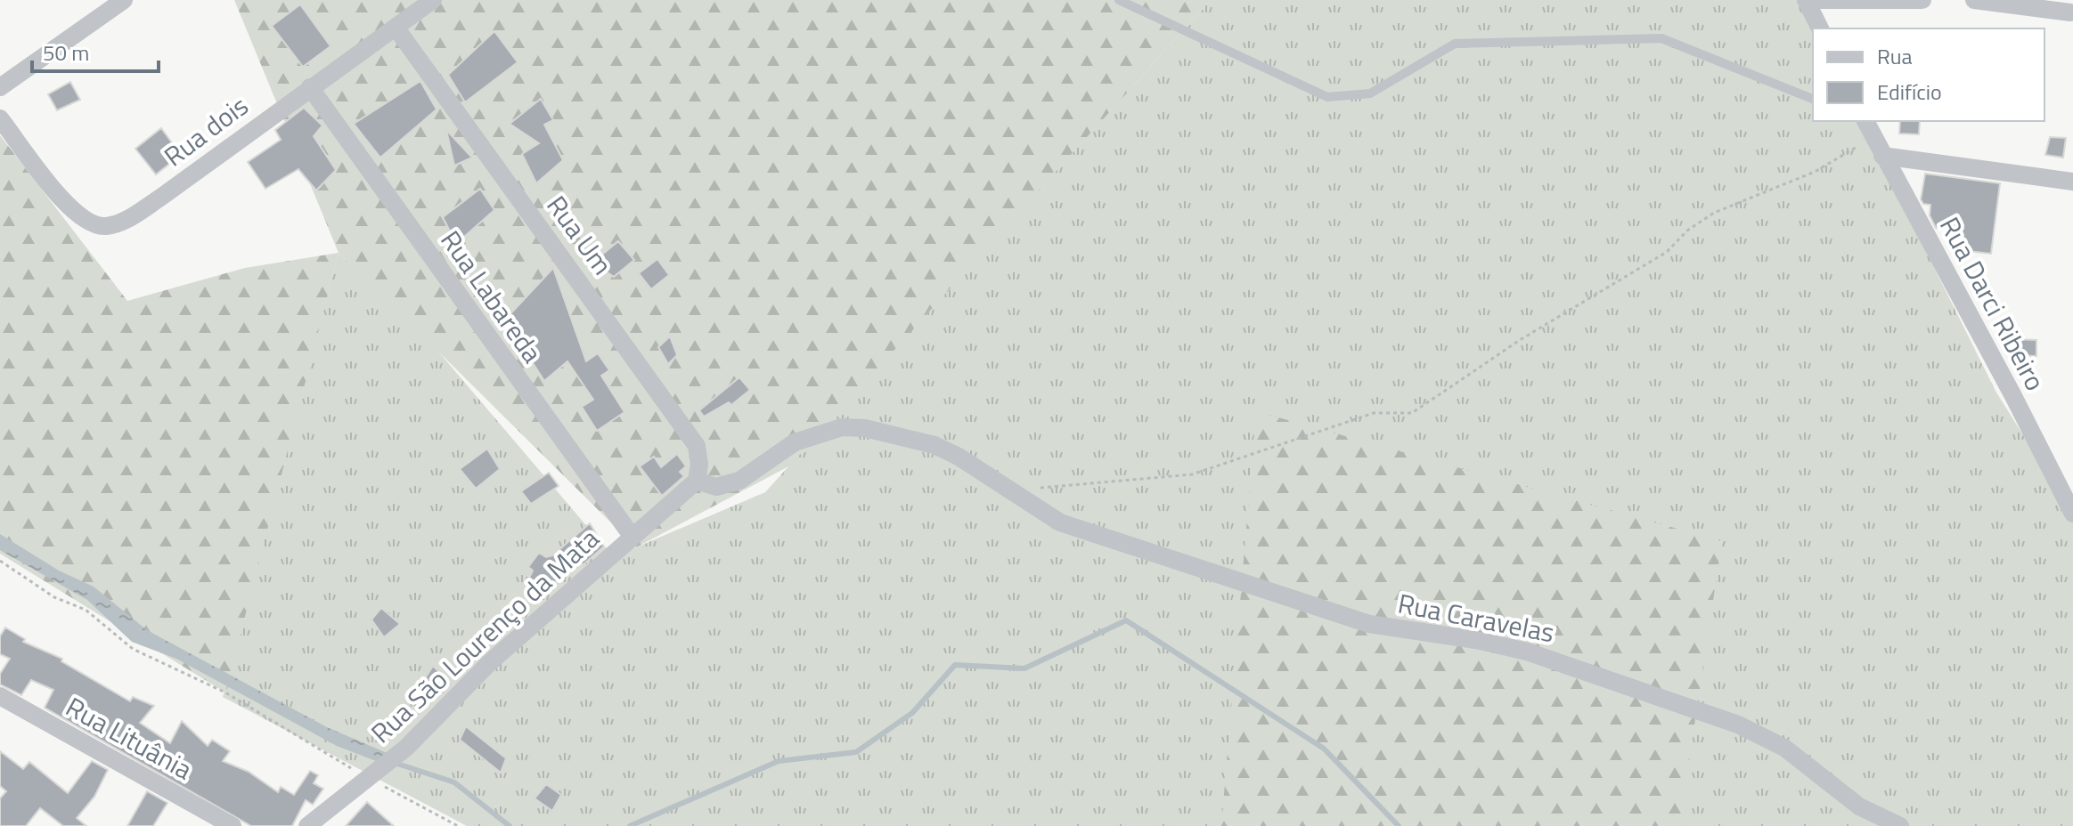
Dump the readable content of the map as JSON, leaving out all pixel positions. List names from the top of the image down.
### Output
{
  "streets": {
    "street": [
      "Rua dois",
      "Rua Um",
      "Rua Labareda",
      "Rua Darci Ribeiro",
      "Rua Caravelas",
      "Rua São Lourenço da Mata",
      "Rua Lituânia"
    ]
  },
  "crossings": [
    ["Rua dois", "Rua Um"],
    ["Rua dois", "Rua Labareda"],
    ["Rua Um", "Rua Caravelas"],
    ["Rua Um", "Rua São Lourenço da Mata"],
    ["Rua Labareda", "Rua São Lourenço da Mata"],
    ["Rua Caravelas", "Rua São Lourenço da Mata"]
  ],
  "legend": ["Rua", "Edifício"],
  "scale_bar": "50 m"
}
